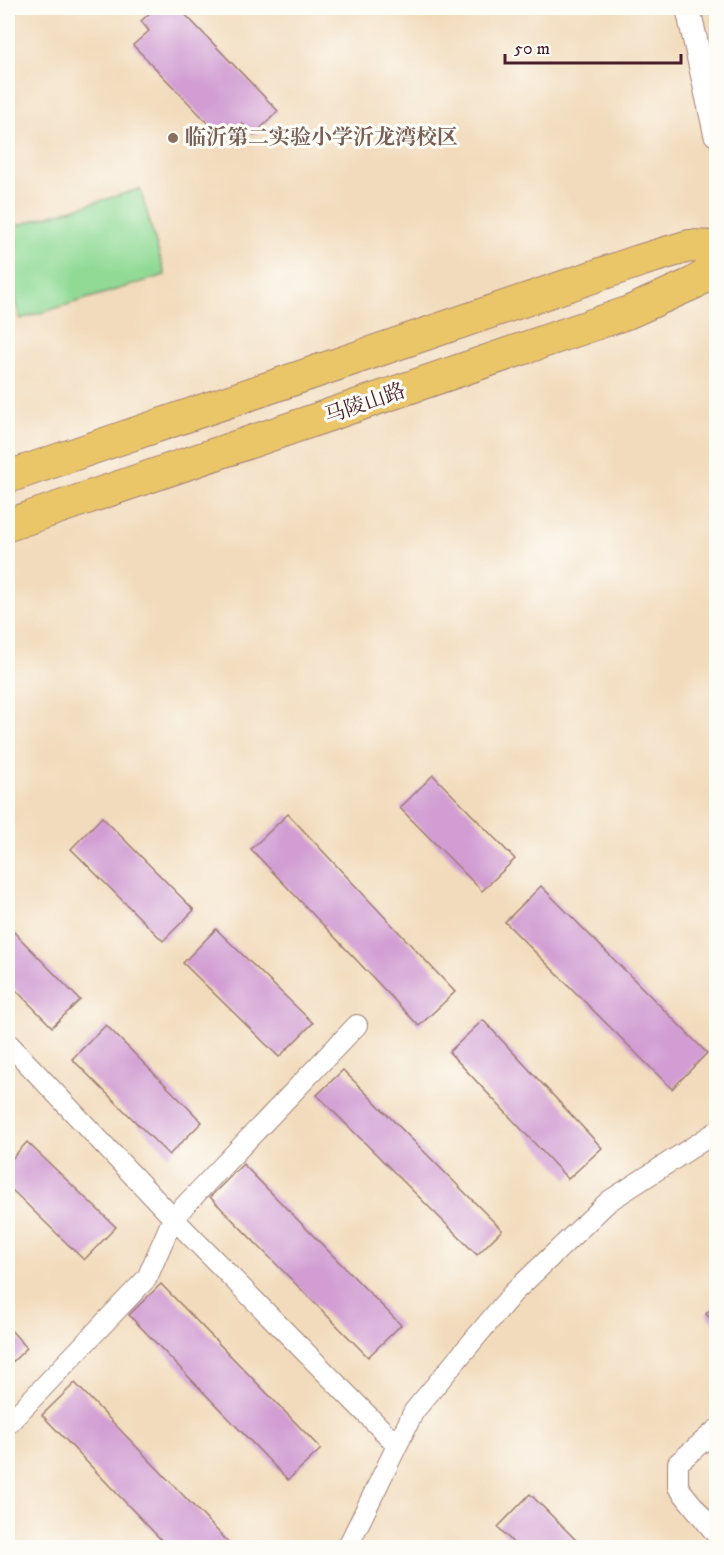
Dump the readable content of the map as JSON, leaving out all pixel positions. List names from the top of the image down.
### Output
{
  "streets": {
    "main road": ["马陵山路"]
  },
  "places": ["临沂第二实验小学沂龙湾校区"],
  "scale_bar": "50 m"
}
